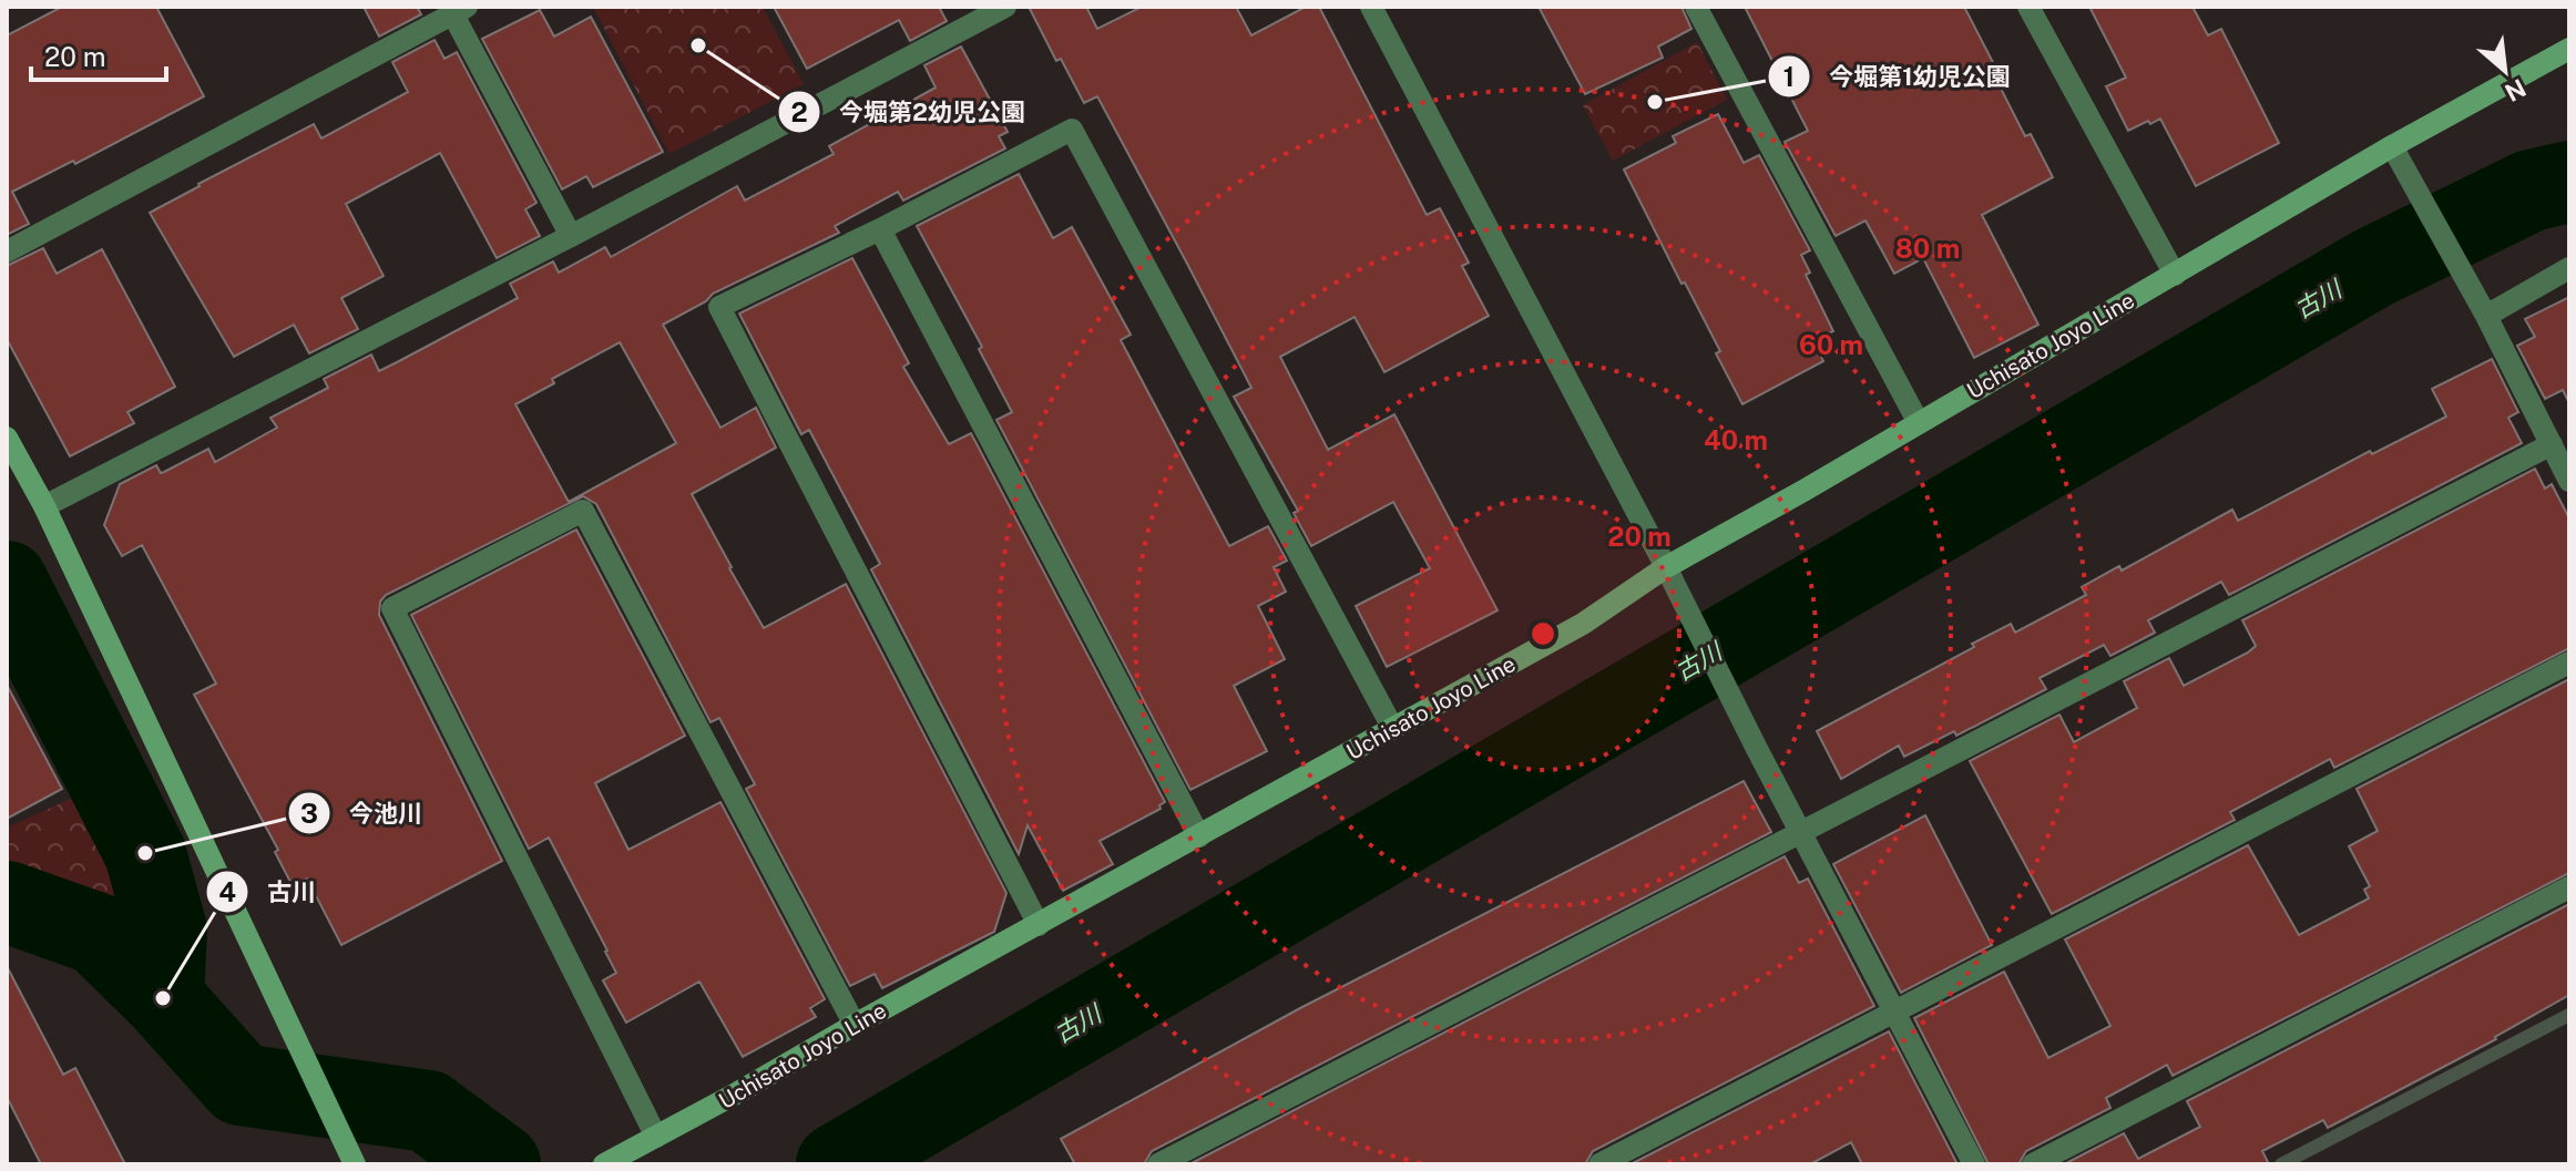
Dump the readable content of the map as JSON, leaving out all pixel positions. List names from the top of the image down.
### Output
{
  "streets": {
    "main road": ["Uchisato Joyo Line"]
  },
  "water": ["古川"],
  "places": [
    "今堀第2幼児公園",
    "今堀第1幼児公園",
    "今池川",
    "古川"
  ],
  "scale_bar": "20 m",
  "north": "bottom right",
  "rings": [
    "80 m",
    "60 m",
    "40 m",
    "20 m"
  ]
}
